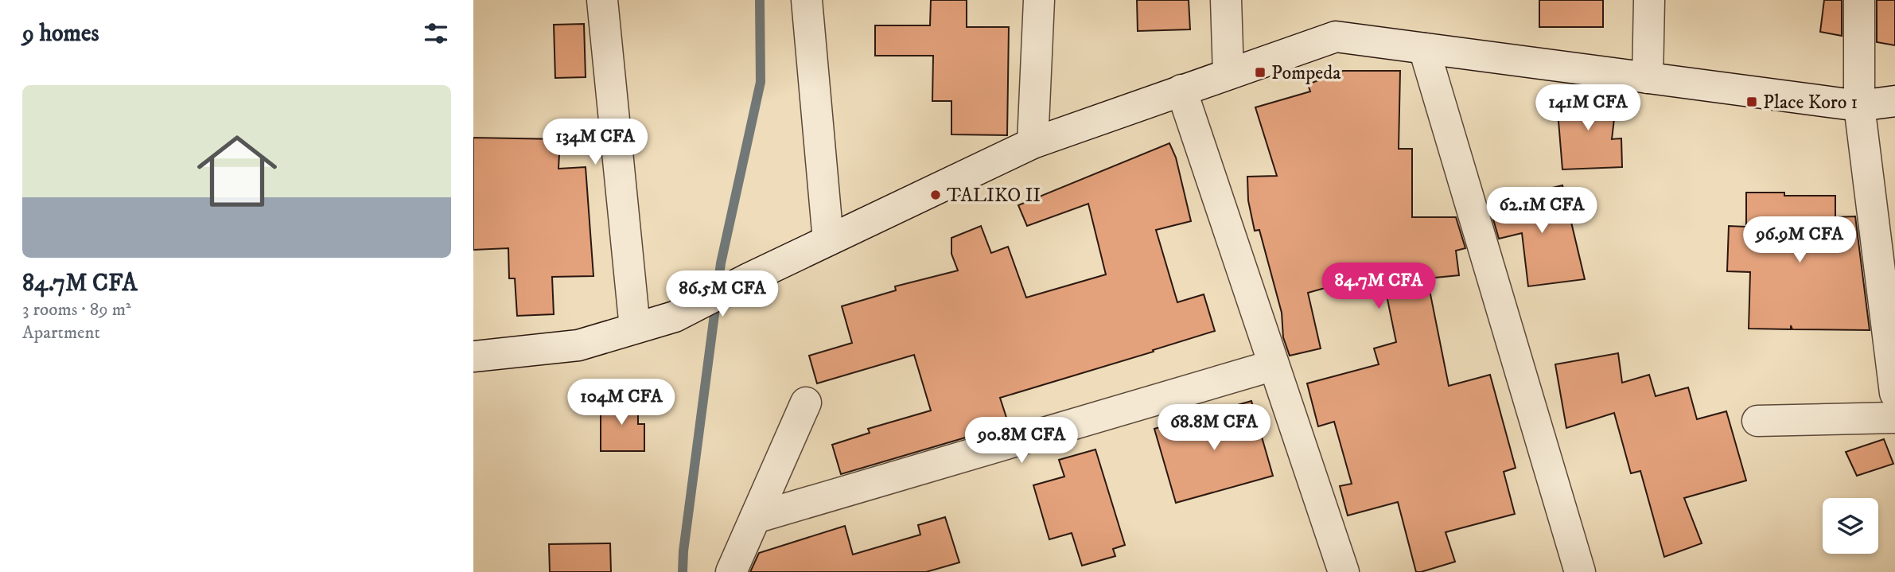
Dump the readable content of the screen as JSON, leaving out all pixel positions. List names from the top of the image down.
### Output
{
  "places": {
    "transit": ["Pompeda", "Place Koro 1"],
    "other": ["TALIKO II"]
  },
  "page": {
    "heading": "9 homes",
    "list": [
      {
        "name": "84.7M CFA",
        "note": "3 rooms · 89 m² · Apartment"
      }
    ],
    "price": [
      "141M CFA",
      "134M CFA",
      "62.1M CFA",
      "96.9M CFA",
      "84.7M CFA",
      "86.5M CFA",
      "104M CFA",
      "68.8M CFA",
      "90.8M CFA"
    ]
  }
}
